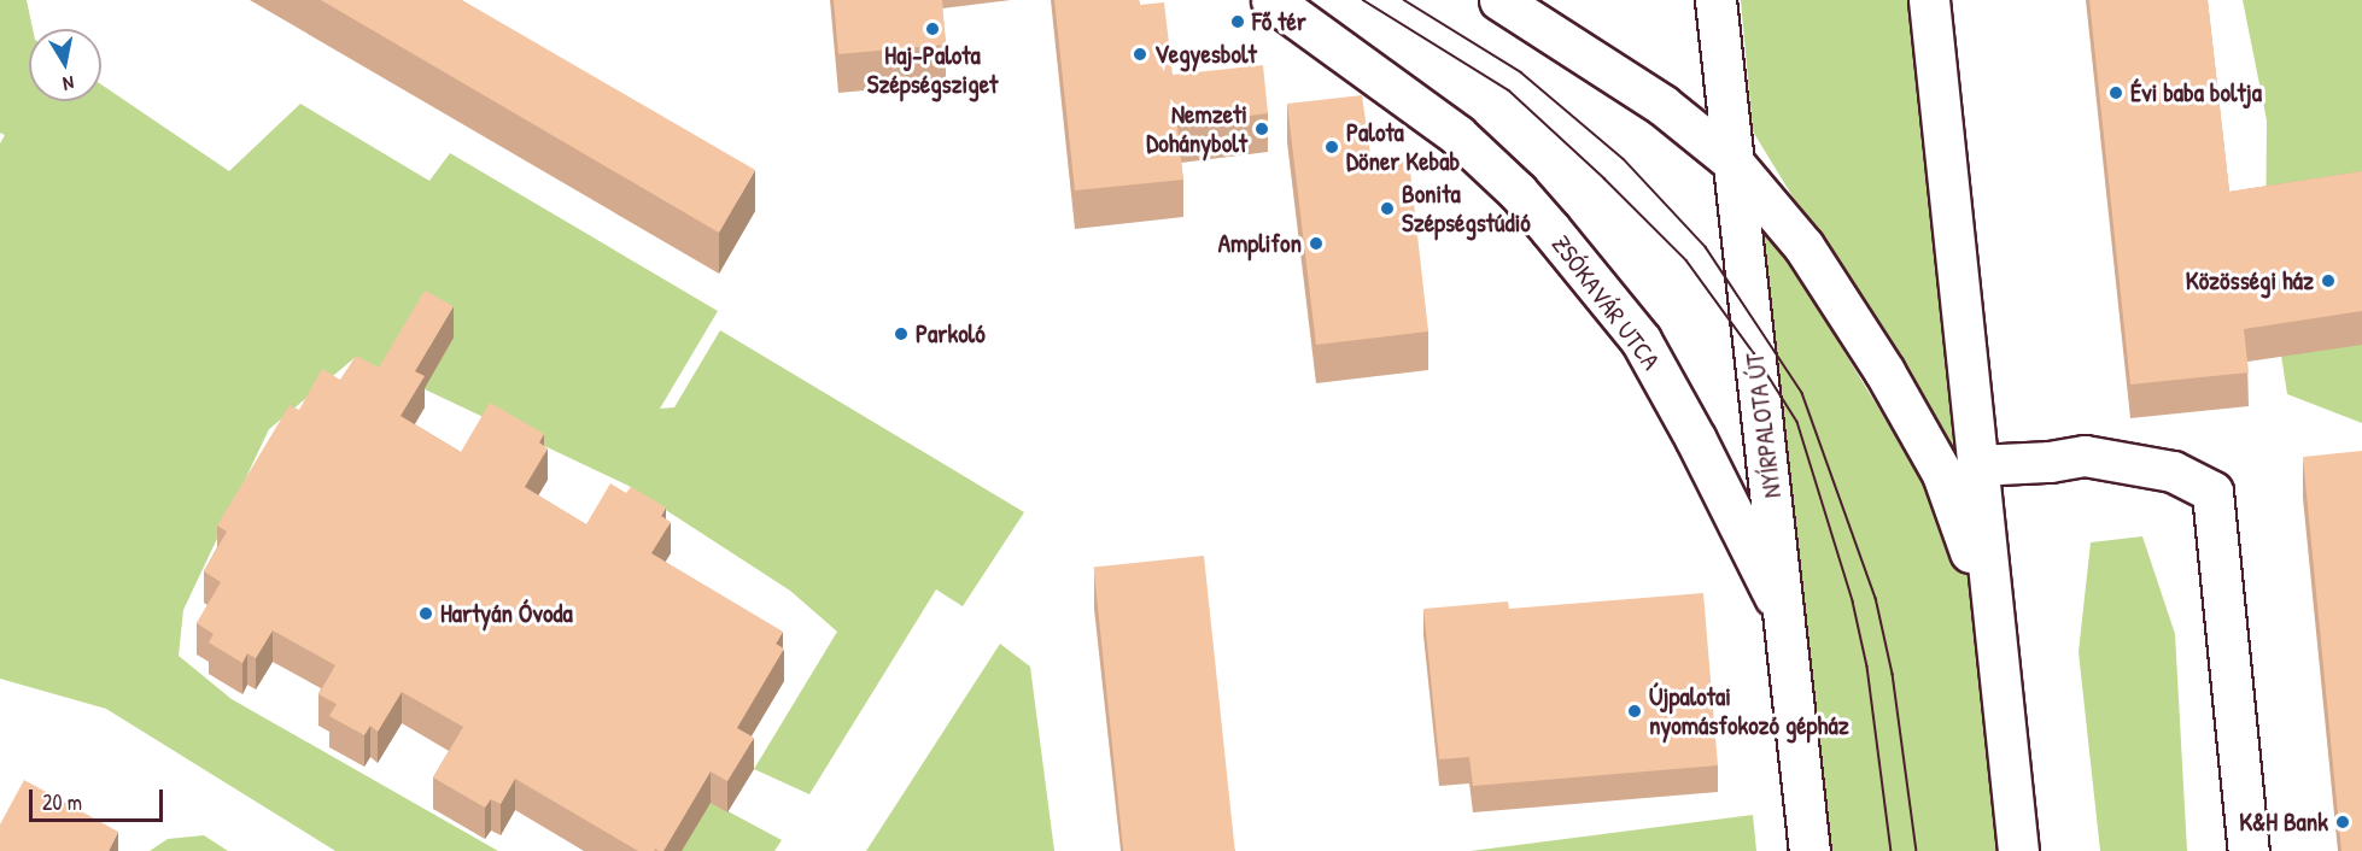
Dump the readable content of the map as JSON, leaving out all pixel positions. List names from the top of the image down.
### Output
{
  "streets": {
    "street": ["ZSÓKAVÁR UTCA", "NYÍRPALOTA ÚT"]
  },
  "crossings": [
    ["ZSÓKAVÁR UTCA", "NYÍRPALOTA ÚT"]
  ],
  "places": [
    "Fő tér",
    "Haj-Palota Szépségsziget",
    "Vegyesbolt",
    "Évi baba boltja",
    "Nemzeti Dohánybolt",
    "Palota Döner Kebab",
    "Bonita Szépségstúdió",
    "Amplifon",
    "Közösségi ház",
    "Parkoló",
    "Hartyán Óvoda",
    "Újpalotai nyomásfokozó gépház",
    "K&H Bank"
  ],
  "scale_bar": "20 m",
  "north": "bottom"
}
